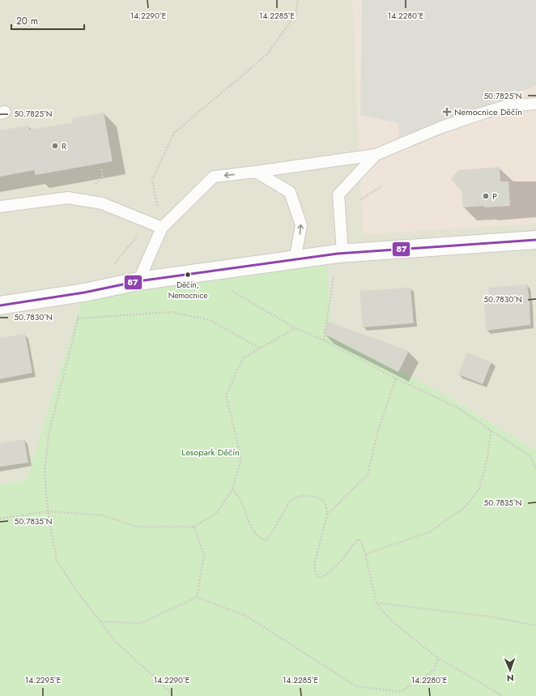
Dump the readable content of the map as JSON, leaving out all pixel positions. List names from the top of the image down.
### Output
{
  "parks": ["Lesopark Děčín"],
  "places": {
    "health": ["Nemocnice Děčín"],
    "other": ["R", "P", "Děčín, Nemocnice"]
  },
  "lines": ["transit line 87"],
  "scale_bar": "20 m",
  "north": "bottom",
  "coordinates": [
    "14.2290°E",
    "14.2285°E",
    "14.2280°E",
    "50.7825°N",
    "50.7830°N",
    "50.7835°N",
    "14.2295°E"
  ]
}
